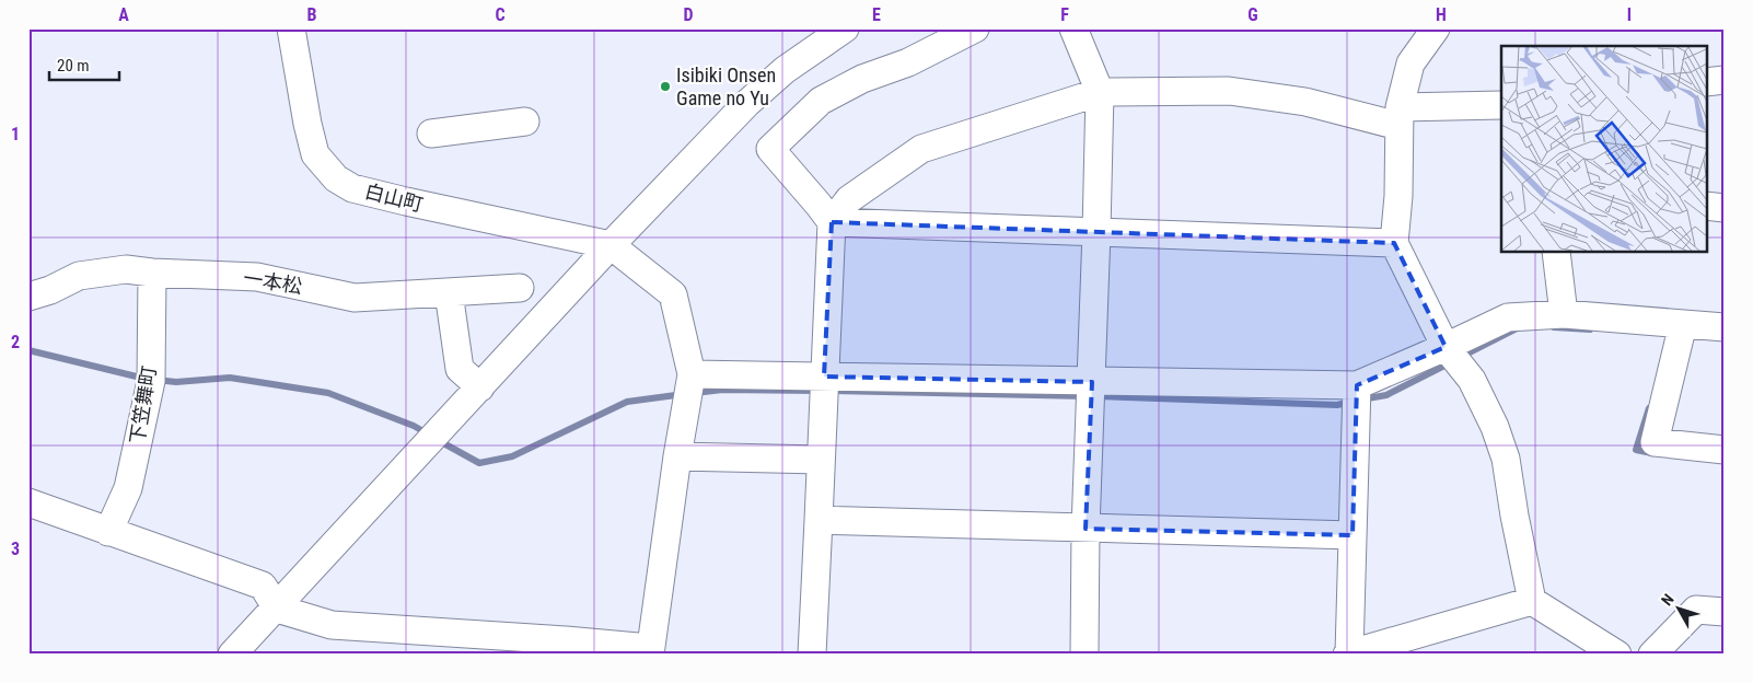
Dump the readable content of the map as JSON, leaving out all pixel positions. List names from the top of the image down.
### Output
{
  "streets": {
    "street": ["白山町", "一本松", "下笠舞町"]
  },
  "crossings": [
    ["一本松", "下笠舞町"]
  ],
  "places": ["Isibiki Onsen Game no Yu"],
  "scale_bar": "20 m",
  "north": "top left",
  "grid": {
    "columns": [
      "A",
      "B",
      "C",
      "D",
      "E",
      "F",
      "G",
      "H",
      "I"
    ],
    "rows": ["1", "2", "3"]
  }
}
